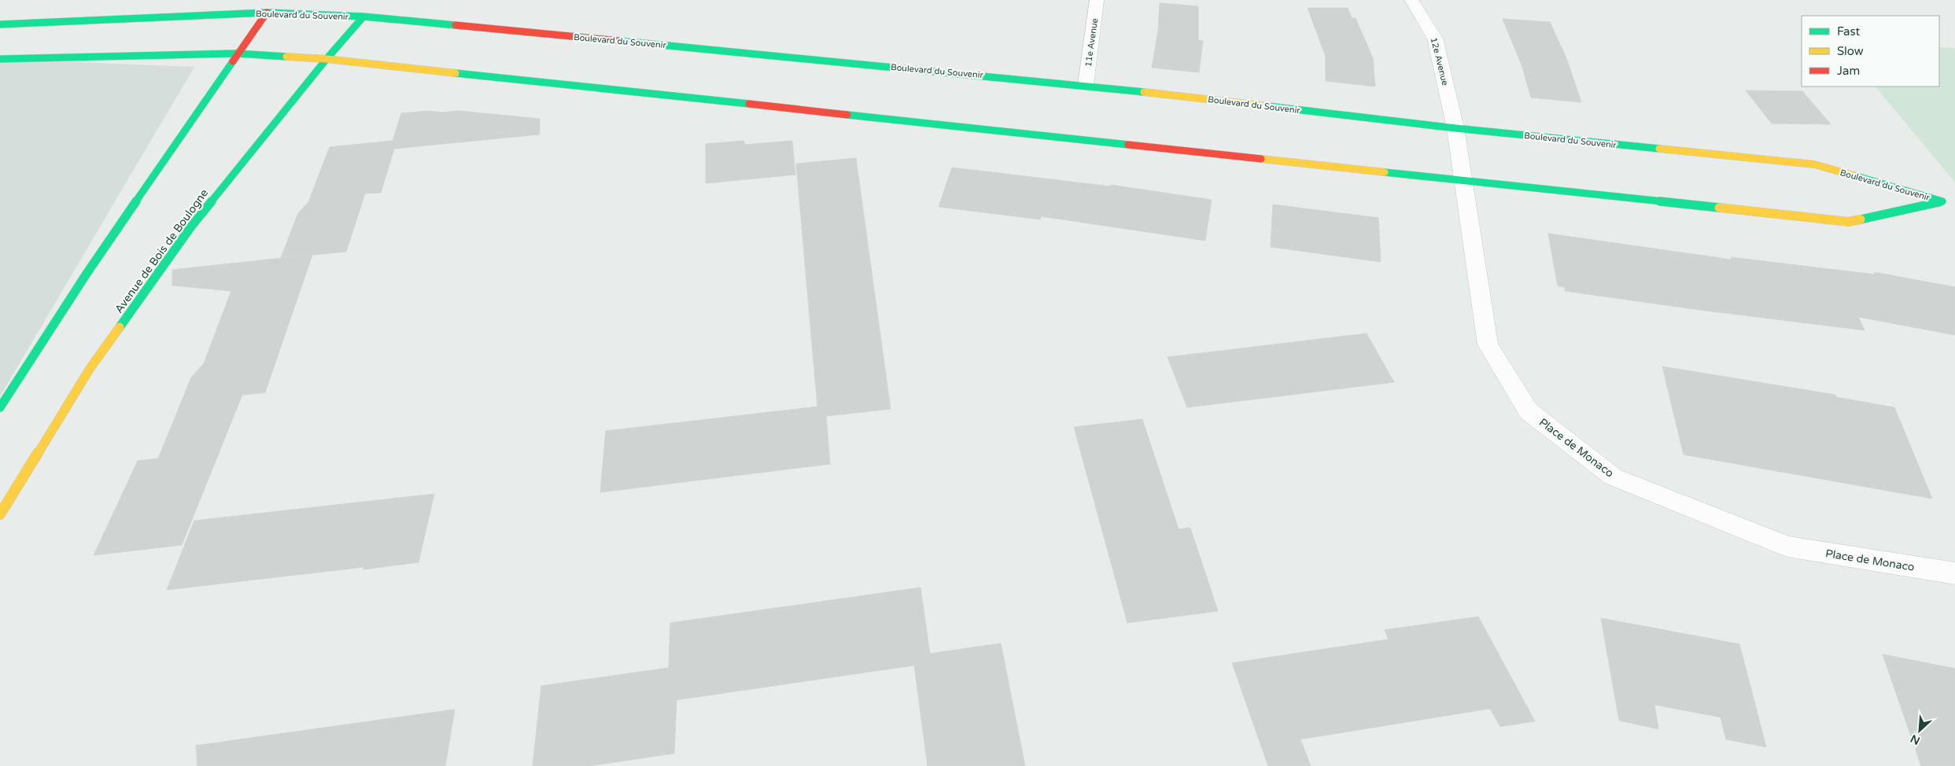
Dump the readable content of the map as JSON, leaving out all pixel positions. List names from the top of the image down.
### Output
{
  "streets": {
    "street": [
      "Boulevard du Souvenir",
      "11e Avenue",
      "12e Avenue",
      "Avenue de Bois de Boulogne",
      "Place de Monaco"
    ]
  },
  "crossings": [
    ["Boulevard du Souvenir", "11e Avenue"],
    ["Boulevard du Souvenir", "12e Avenue"],
    ["Boulevard du Souvenir", "Avenue de Bois de Boulogne"],
    ["Boulevard du Souvenir", "Place de Monaco"],
    ["12e Avenue", "Place de Monaco"]
  ],
  "legend": ["Fast", "Slow", "Jam"],
  "north": "bottom left"
}
